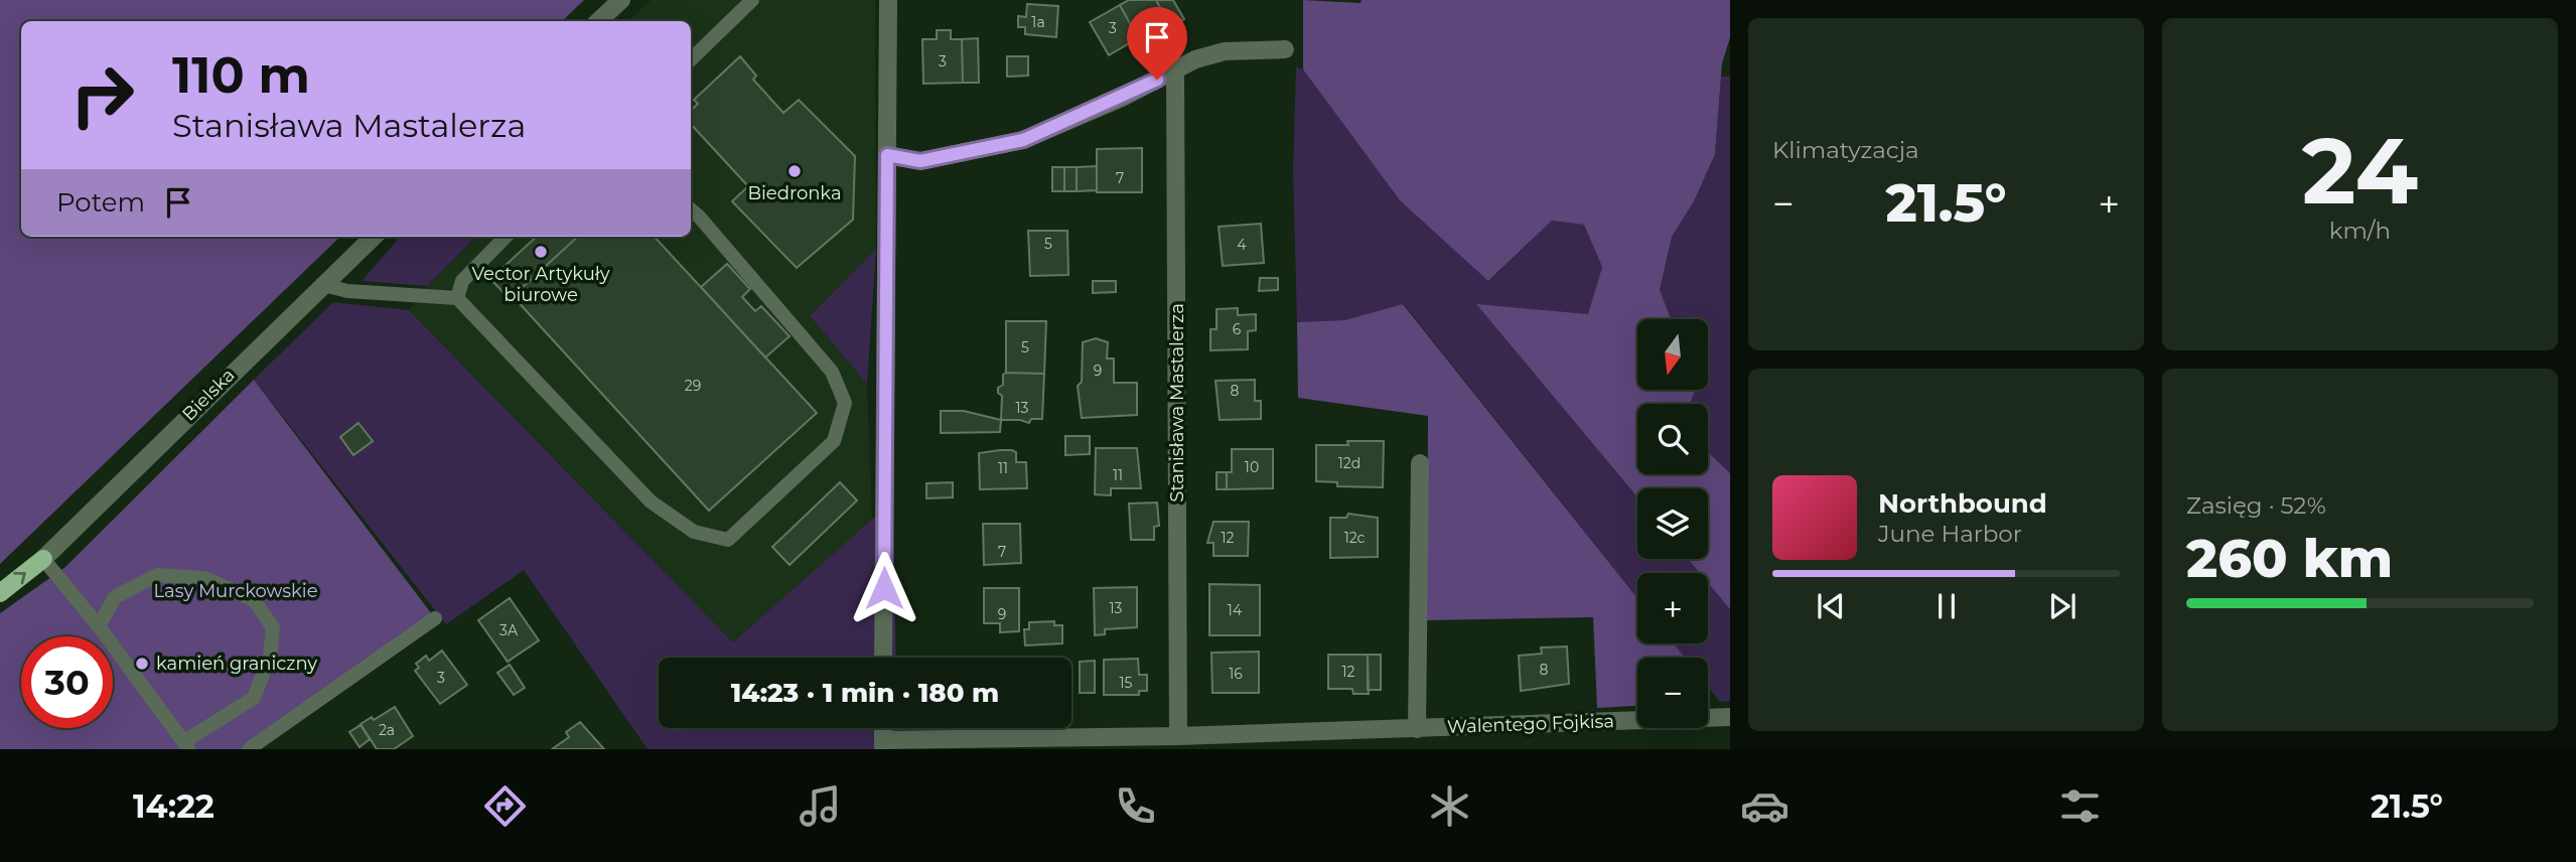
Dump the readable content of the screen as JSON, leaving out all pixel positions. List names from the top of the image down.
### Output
{
  "streets": {
    "street": ["Bielska", "Stanisława Mastalerza", "Walentego Fojkisa"]
  },
  "crossings": [
    ["Stanisława Mastalerza", "Walentego Fojkisa"]
  ],
  "parks": ["Lasy Murckowskie"],
  "places": ["Biedronka", "Vector Artykuły biurowe", "kamień graniczny"],
  "house_numbers": [
    "1a",
    "3",
    "3",
    "7",
    "5",
    "4",
    "6",
    "5",
    "9",
    "29",
    "8",
    "13",
    "12d",
    "10",
    "11",
    "11",
    "12",
    "12c",
    "7",
    "13",
    "14",
    "9",
    "3A",
    "8",
    "12",
    "16",
    "3",
    "15",
    "2a"
  ],
  "north": "bottom",
  "page": {
    "tile": [
      "Klimatyzacja",
      ["24", "km/h"],
      ["Zasięg · 52%", "260 km"]
    ],
    "turn": ["110 m", "Stanisława Mastalerza"],
    "then": "Potem",
    "heat": ["−", "21.5°", "+"],
    "map_buttons": ["+", "−"],
    "song": ["Northbound", "June Harbor"],
    "limit": "30",
    "trip": "14:23 · 1 min · 180 m",
    "tabs": ["14:22", "21.5°"]
  }
}
